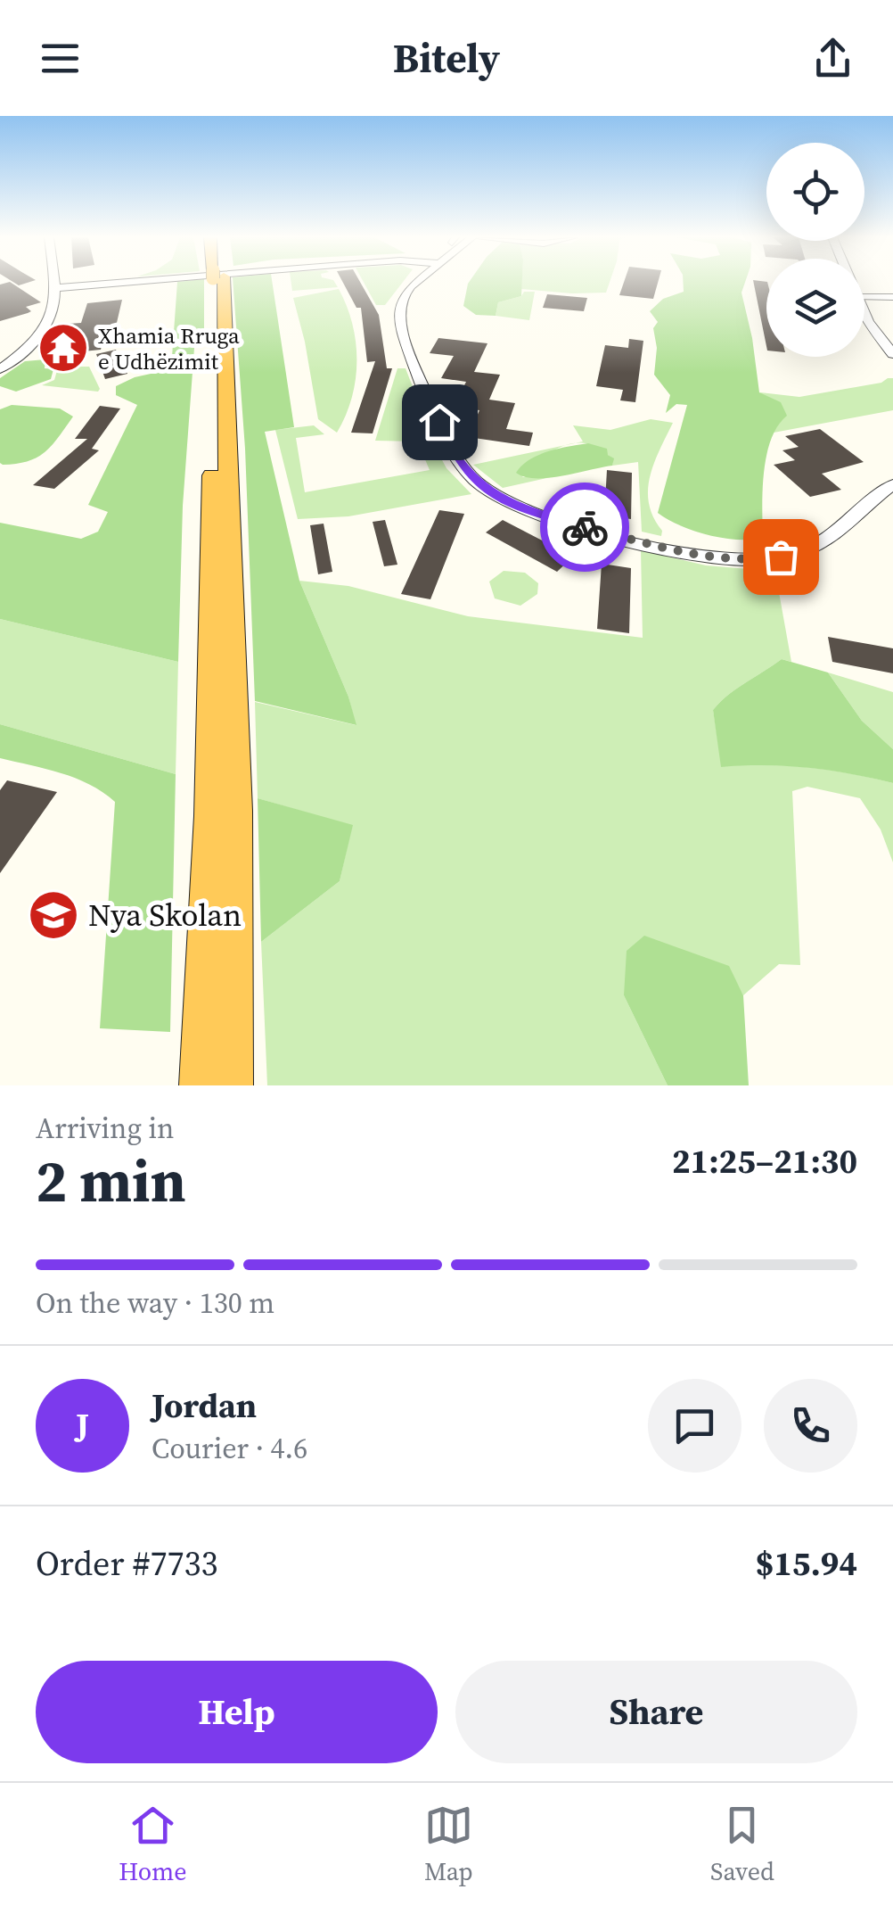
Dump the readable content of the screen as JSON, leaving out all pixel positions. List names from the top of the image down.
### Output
{
  "places": {
    "temple": ["Xhamia Rruga e Udhëzimit"],
    "school or university": ["Nya Skolan"]
  },
  "page": {
    "header": "Bitely",
    "heading": ["2 min", "Arriving in", "21:25–21:30"],
    "panel": [
      "Jordan",
      "Courier · 4.6",
      "Order #7733",
      "$15.94"
    ],
    "bar": "On the way · 130 m",
    "round": "J",
    "buttons": ["Help", "Share"],
    "tabs": ["Home", "Map", "Saved"]
  }
}
